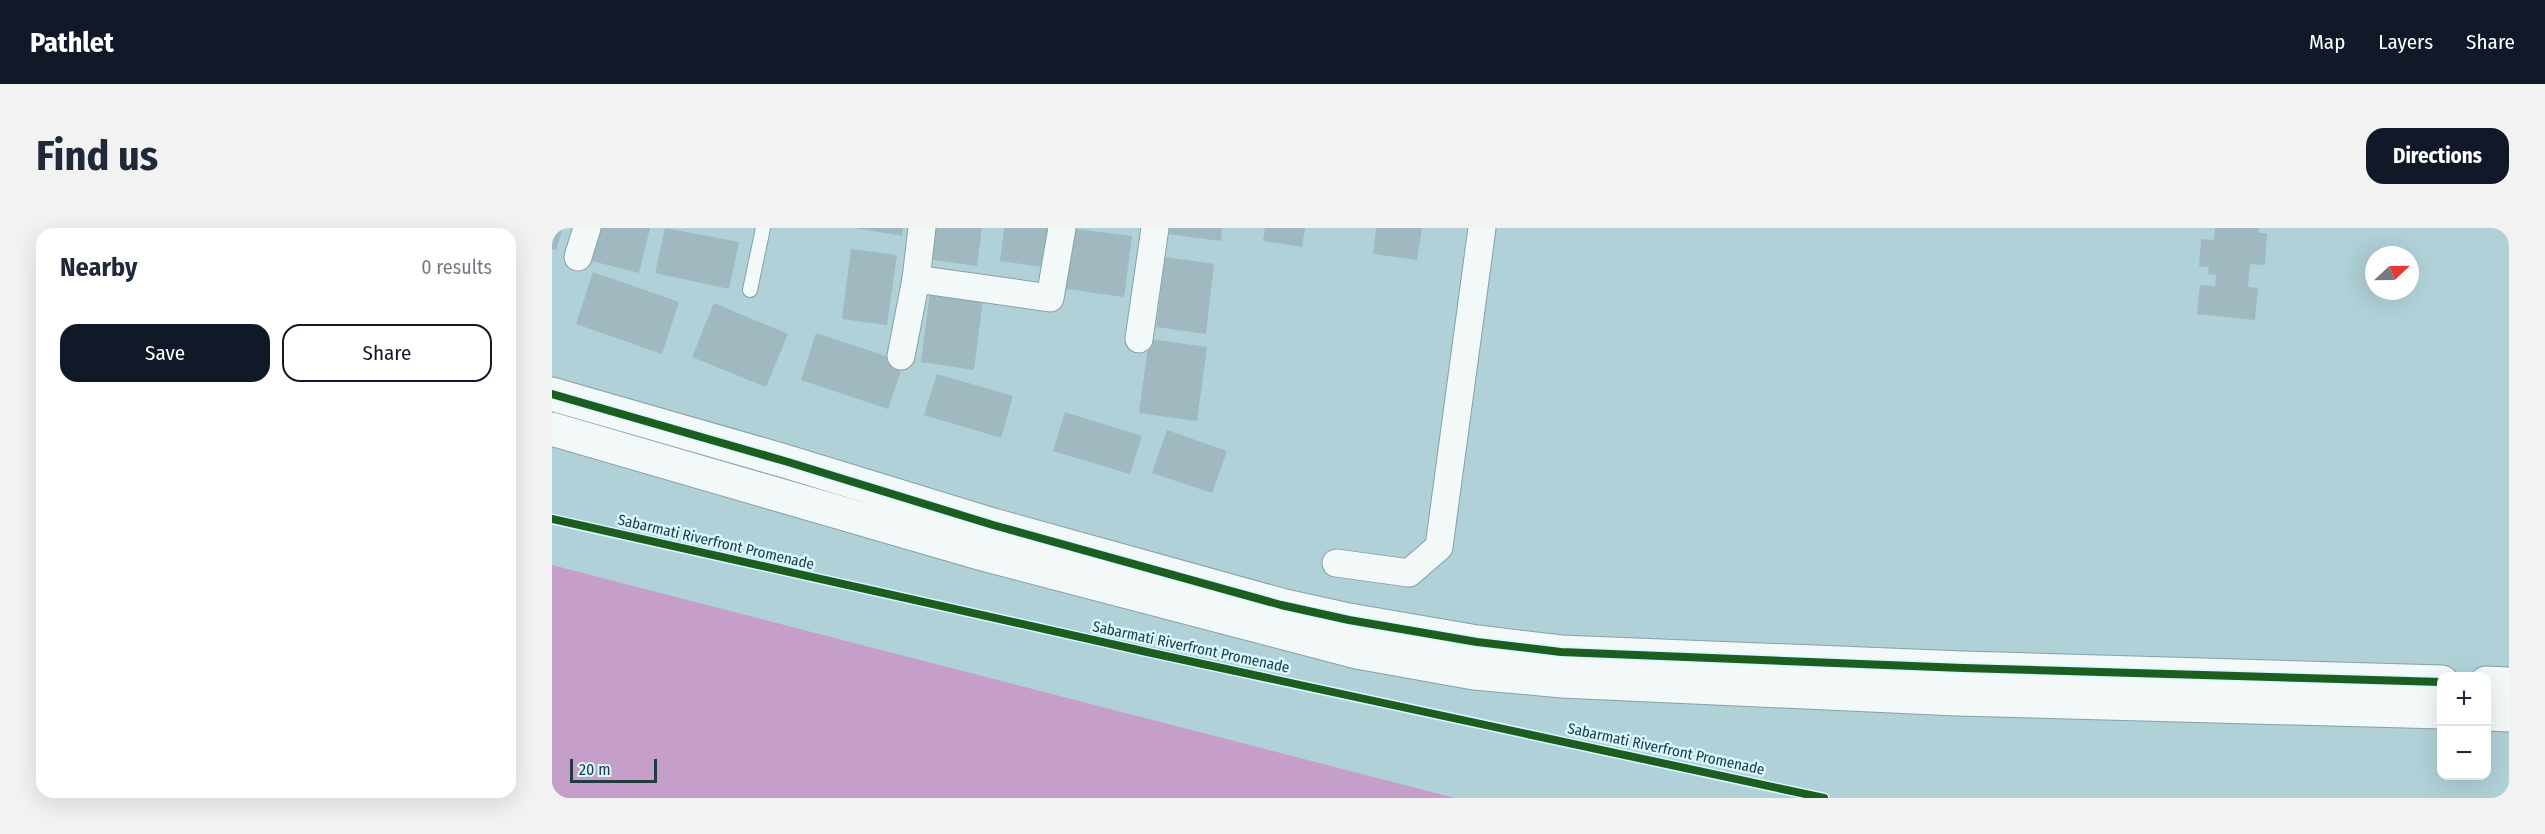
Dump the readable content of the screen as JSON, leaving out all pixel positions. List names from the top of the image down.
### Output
{
  "streets": {
    "cycle path": ["Sabarmati Riverfront Promenade"]
  },
  "scale_bar": "20 m",
  "north": "right",
  "page": {
    "header": "Pathlet",
    "nav": ["Map", "Layers", "Share"],
    "buttons": [
      "Directions",
      ["Save", "Share"]
    ],
    "title": "Find us",
    "heading": ["Nearby", "0 results"],
    "map_buttons": ["+", "−"],
    "scale": "20 m"
  }
}
